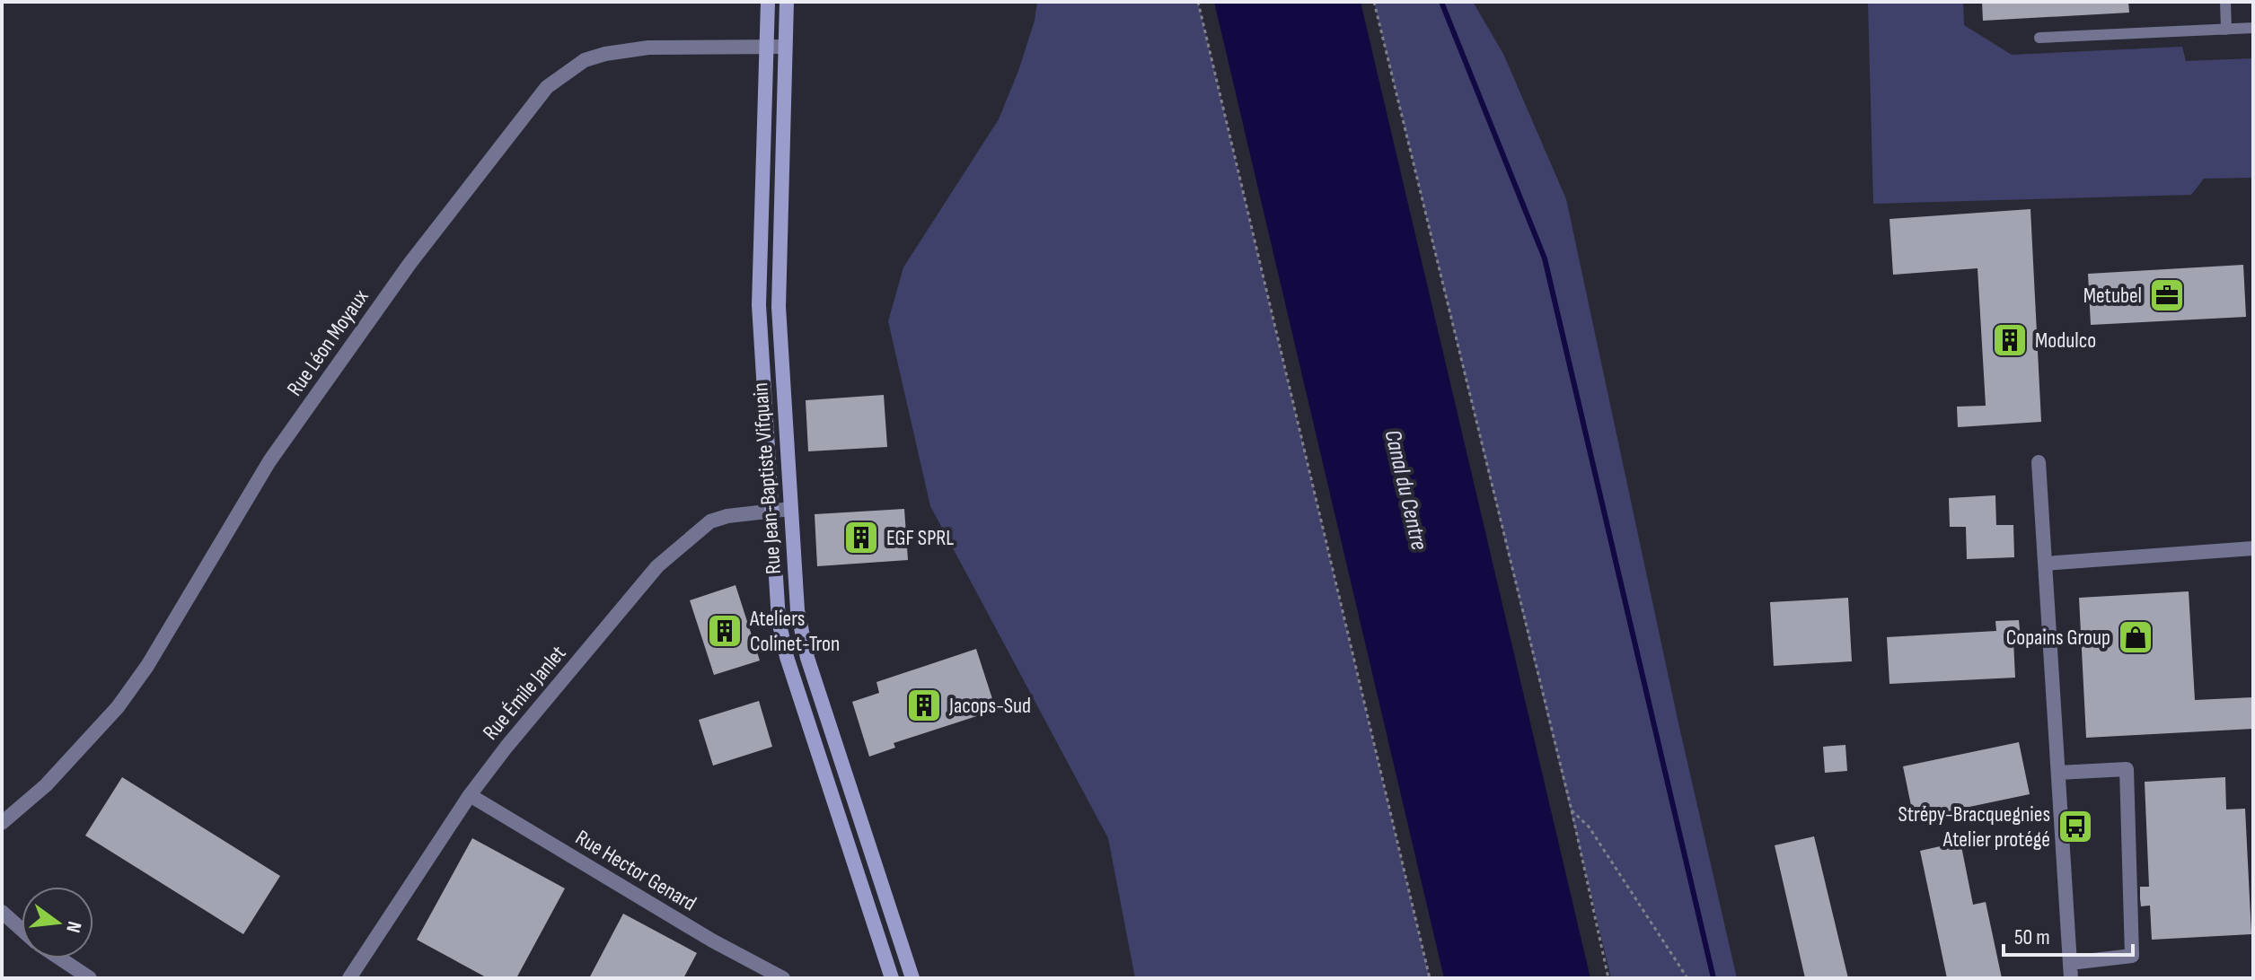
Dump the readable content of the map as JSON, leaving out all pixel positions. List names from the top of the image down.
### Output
{
  "streets": {
    "street": [
      "Rue Léon Moyaux",
      "Rue Jean-Baptiste Vifquain",
      "Rue Émile Janlet",
      "Rue Hector Genard"
    ]
  },
  "crossings": [
    ["Rue Léon Moyaux", "Rue Jean-Baptiste Vifquain"],
    ["Rue Jean-Baptiste Vifquain", "Rue Émile Janlet"],
    ["Rue Émile Janlet", "Rue Hector Genard"]
  ],
  "water": ["Canal du Centre"],
  "places": {
    "office": ["Metubel"],
    "building": [
      "Modulco",
      "EGF SPRL",
      "Ateliers Colinet-Tron",
      "Jacops-Sud"
    ],
    "shop": ["Copains Group"],
    "bus stop": ["Strépy-Bracquegnies Atelier protégé"]
  },
  "scale_bar": "50 m",
  "north": "right"
}
